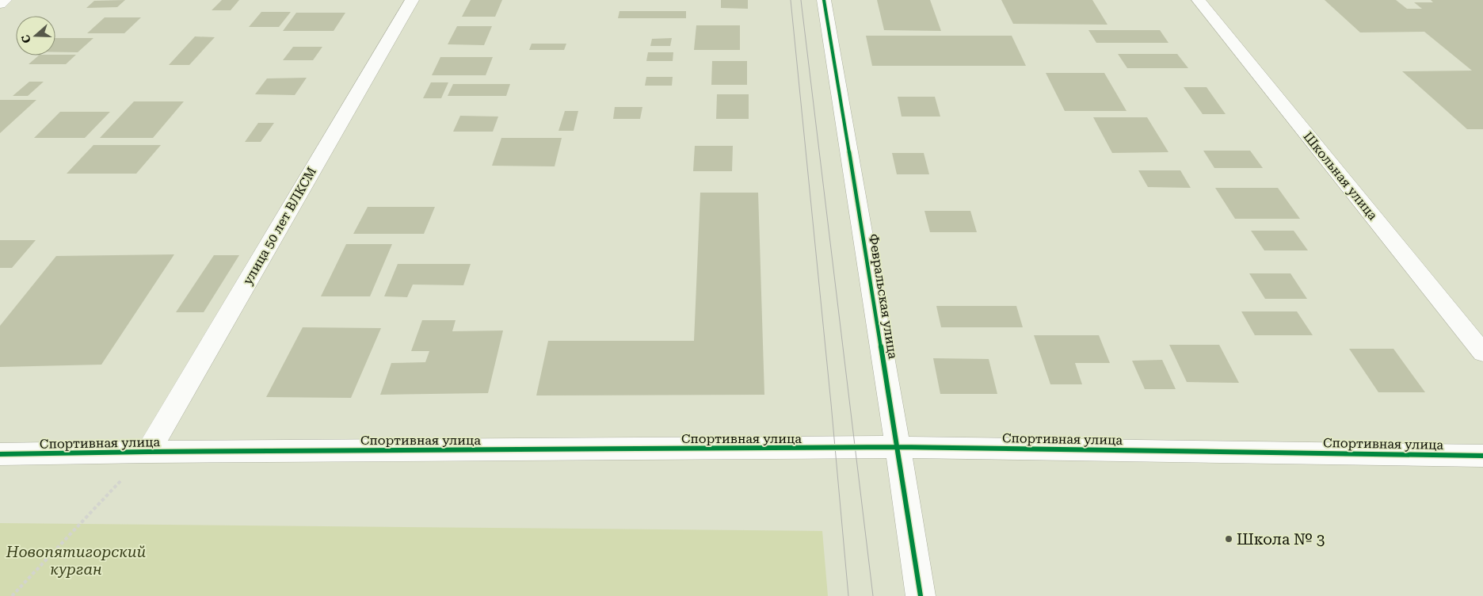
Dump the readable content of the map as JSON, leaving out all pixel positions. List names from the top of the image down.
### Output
{
  "streets": {
    "street": [
      "Школьная улица",
      "улица 50 лет ВЛКСМ",
      "Февральская улица",
      "Спортивная улица"
    ]
  },
  "crossings": [
    ["улица 50 лет ВЛКСМ", "Спортивная улица"],
    ["Февральская улица", "Спортивная улица"]
  ],
  "parks": ["Новопятигорский курган"],
  "places": ["Школа № 3"],
  "north": "left"
}
